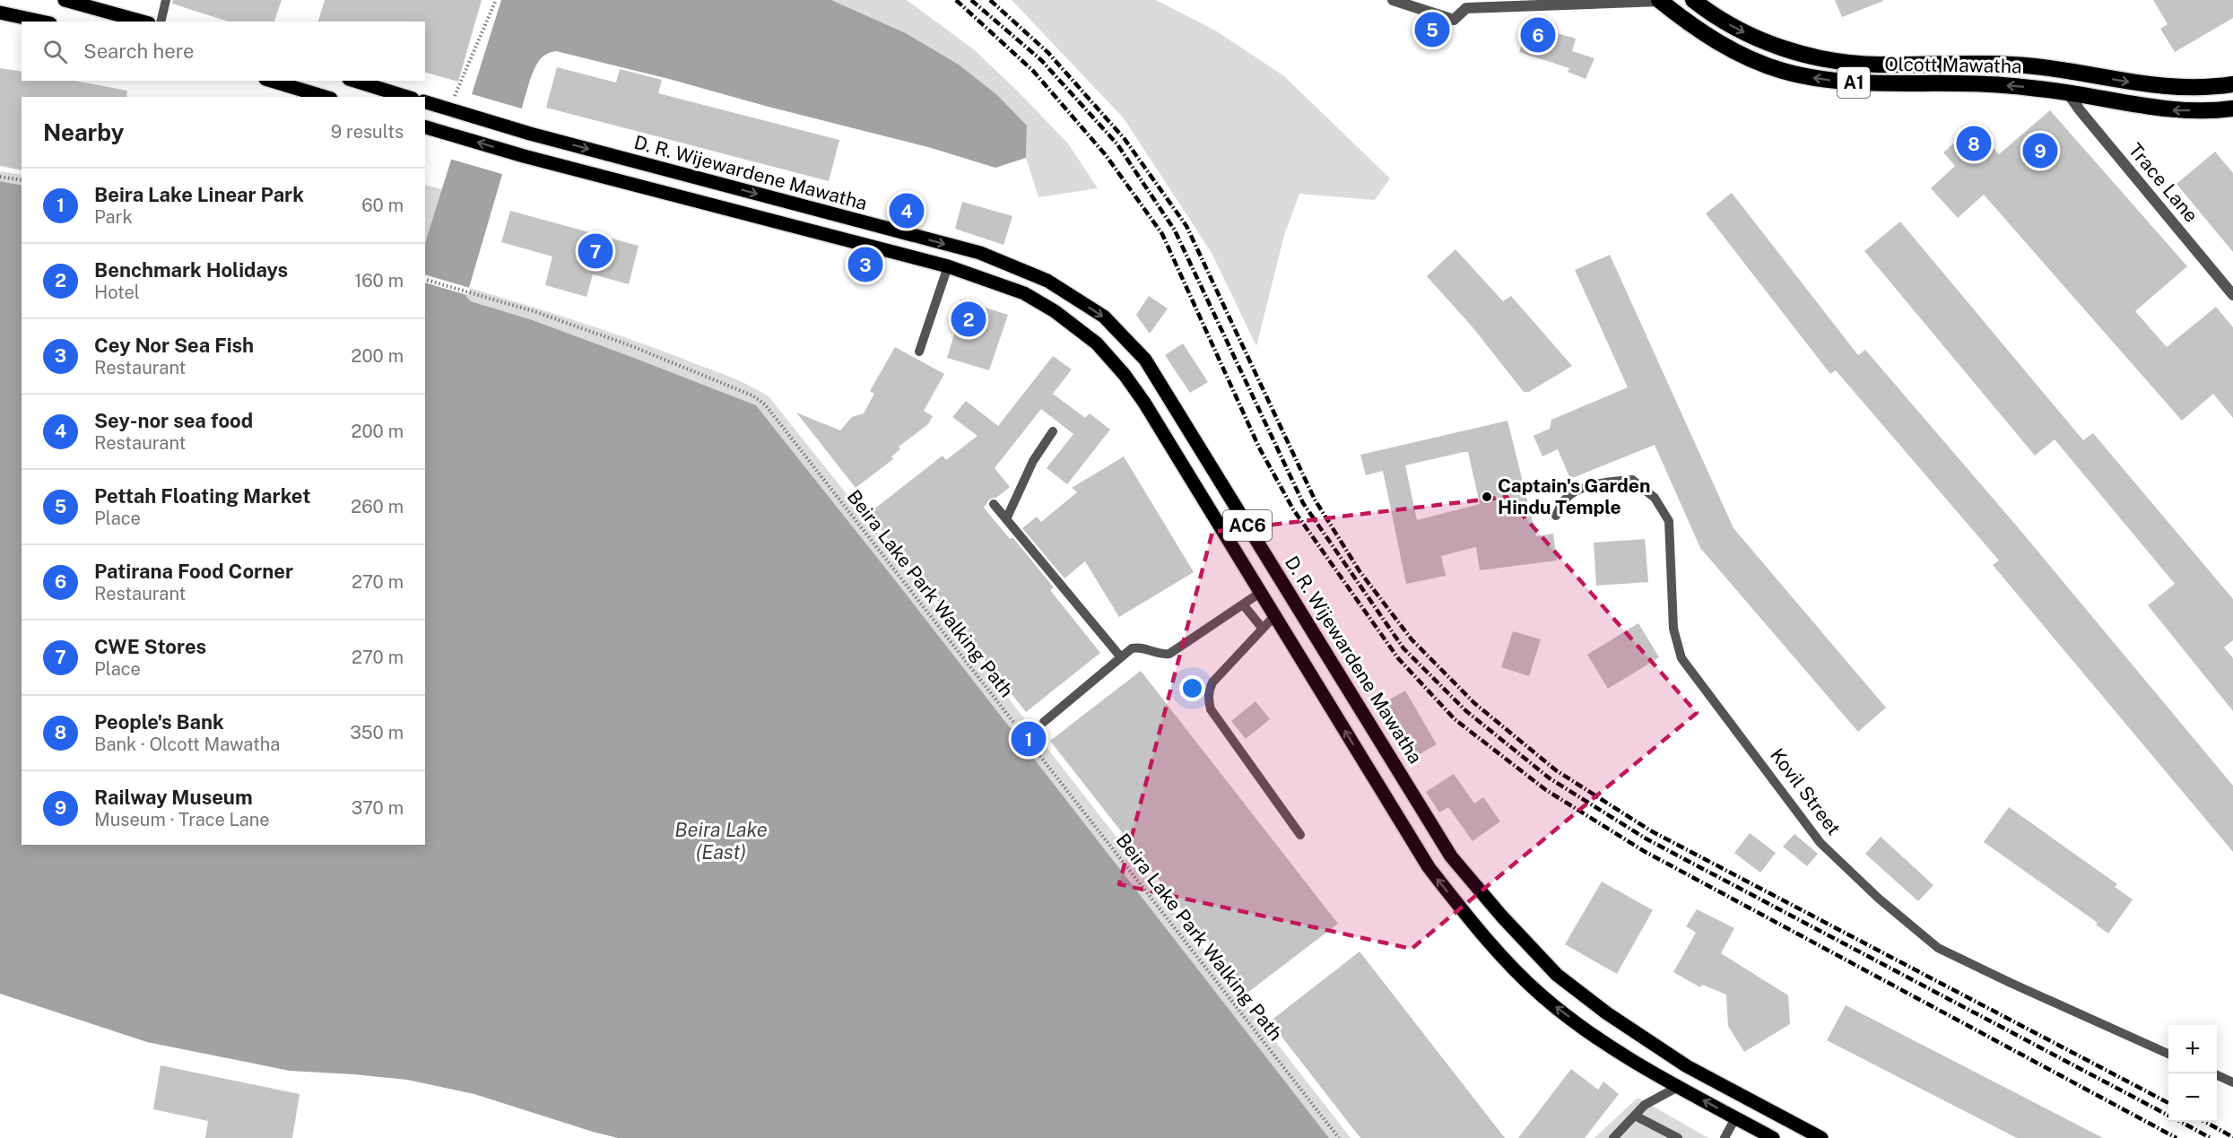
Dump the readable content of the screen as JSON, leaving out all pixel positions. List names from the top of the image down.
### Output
{
  "streets": {
    "highway": ["Olcott Mawatha", "A1"],
    "main road": ["D. R. Wijewardene Mawatha", "AC6"],
    "street": ["Trace Lane"],
    "lane": ["Kovil Street"],
    "path": ["Beira Lake Park Walking Path"]
  },
  "crossings": [
    ["Olcott Mawatha", "Trace Lane"]
  ],
  "water": ["Beira Lake (East)"],
  "places": ["Captain's Garden Hindu Temple"],
  "page": {
    "pins": [
      "5",
      "6",
      "8",
      "9",
      "4",
      "7",
      "3",
      "2",
      "1"
    ],
    "search": "Search here",
    "heading": ["Nearby", "9 results"],
    "list": [
      {
        "mark": "1",
        "name": "Beira Lake Linear Park",
        "note": "Park",
        "value": "60 m"
      },
      {
        "mark": "2",
        "name": "Benchmark Holidays",
        "note": "Hotel",
        "value": "160 m"
      },
      {
        "mark": "3",
        "name": "Cey Nor Sea Fish",
        "note": "Restaurant",
        "value": "200 m"
      },
      {
        "mark": "4",
        "name": "Sey-nor sea food",
        "note": "Restaurant",
        "value": "200 m"
      },
      {
        "mark": "5",
        "name": "Pettah Floating Market",
        "note": "Place",
        "value": "260 m"
      },
      {
        "mark": "6",
        "name": "Patirana Food Corner",
        "note": "Restaurant",
        "value": "270 m"
      },
      {
        "mark": "7",
        "name": "CWE Stores",
        "note": "Place",
        "value": "270 m"
      },
      {
        "mark": "8",
        "name": "People's Bank",
        "note": "Bank · Olcott Mawatha",
        "value": "350 m"
      },
      {
        "mark": "9",
        "name": "Railway Museum",
        "note": "Museum · Trace Lane",
        "value": "370 m"
      }
    ],
    "map_buttons": ["+", "−"]
  }
}
